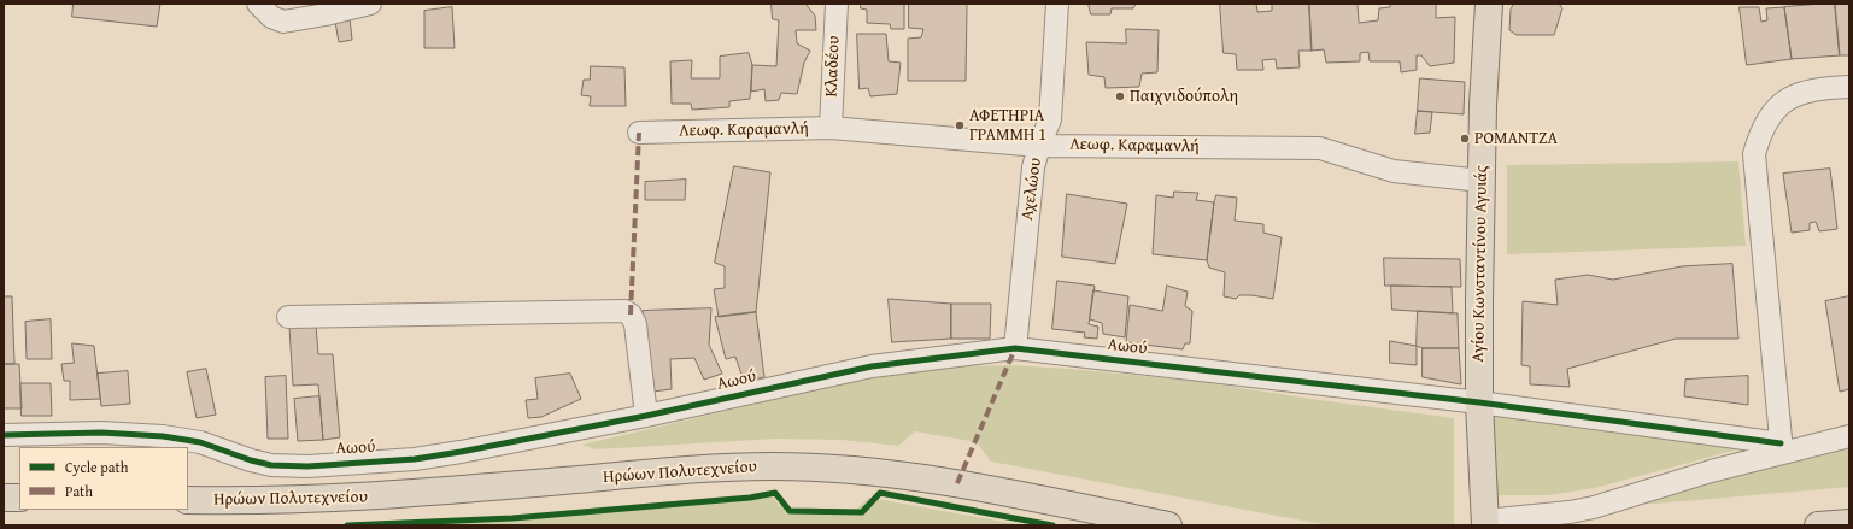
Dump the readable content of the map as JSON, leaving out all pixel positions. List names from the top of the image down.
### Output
{
  "streets": {
    "main road": ["Αγίου Κωνσταντίνου Αγυιάς", "Ηρώων Πολυτεχνείου"],
    "street": [
      "Κλαδέου",
      "Λεωφ. Καραμανλή",
      "Αχελώου",
      "Αωού"
    ]
  },
  "crossings": [
    ["Κλαδέου", "Λεωφ. Καραμανλή"],
    ["Λεωφ. Καραμανλή", "Αχελώου"],
    ["Λεωφ. Καραμανλή", "Αγίου Κωνσταντίνου Αγυιάς"],
    ["Αχελώου", "Αωού"],
    ["Αγίου Κωνσταντίνου Αγυιάς", "Αωού"]
  ],
  "places": ["Παιχνιδούπολη", "ΑΦΕΤΗΡΙΑ ΓΡΑΜΜΗ 1", "ΡΟΜΑΝΤΖΑ"],
  "legend": ["Cycle path", "Path"]
}
